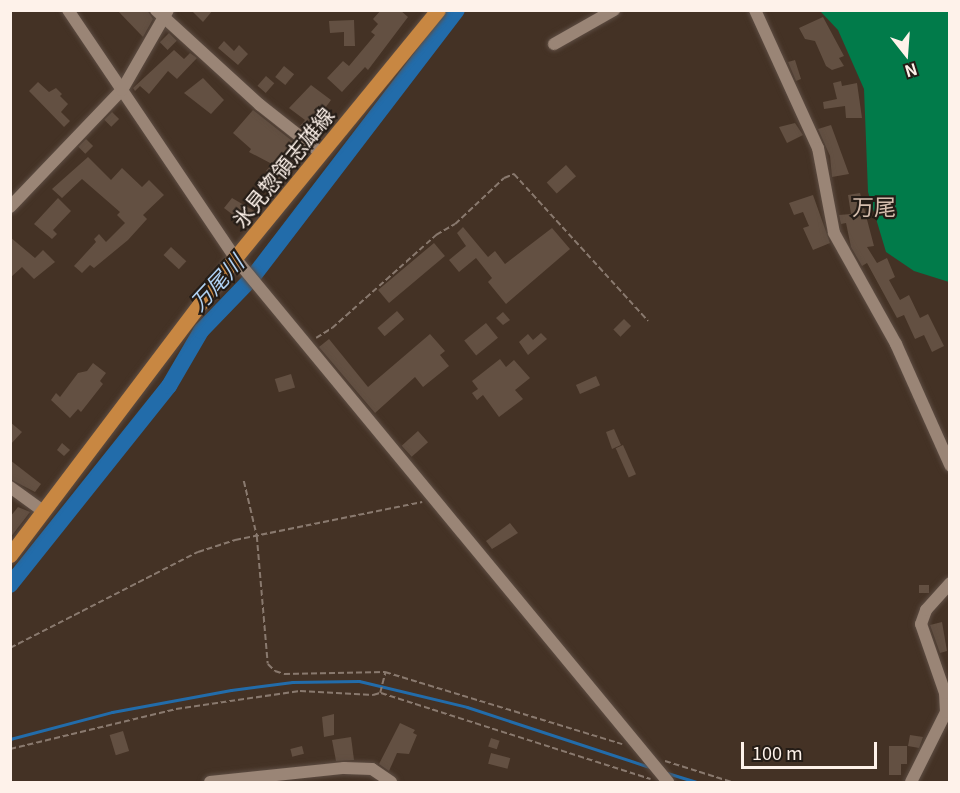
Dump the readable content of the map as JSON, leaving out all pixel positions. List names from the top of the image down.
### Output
{
  "streets": {
    "main road": ["氷見惣領志雄線"]
  },
  "districts": ["万尾"],
  "water": ["万尾川"],
  "scale_bar": "100 m",
  "north": "bottom"
}
